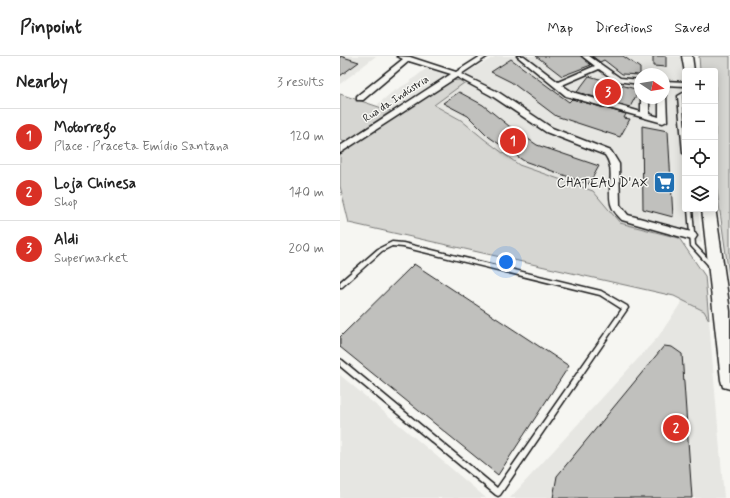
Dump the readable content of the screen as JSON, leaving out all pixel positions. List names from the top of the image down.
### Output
{
  "streets": {
    "street": ["Rua da Indústria"]
  },
  "places": {
    "supermarket": ["CHATEAU D'AX"]
  },
  "north": "right",
  "page": {
    "header": "Pinpoint",
    "nav": ["Map", "Directions", "Saved"],
    "heading": ["Nearby", "3 results"],
    "map_buttons": ["+", "−"],
    "pins": ["3", "1", "2"],
    "list": [
      {
        "mark": "1",
        "name": "Motorrego",
        "note": "Place · Praceta Emídio Santana",
        "value": "120 m"
      },
      {
        "mark": "2",
        "name": "Loja Chinesa",
        "note": "Shop",
        "value": "140 m"
      },
      {
        "mark": "3",
        "name": "Aldi",
        "note": "Supermarket",
        "value": "200 m"
      }
    ]
  }
}
